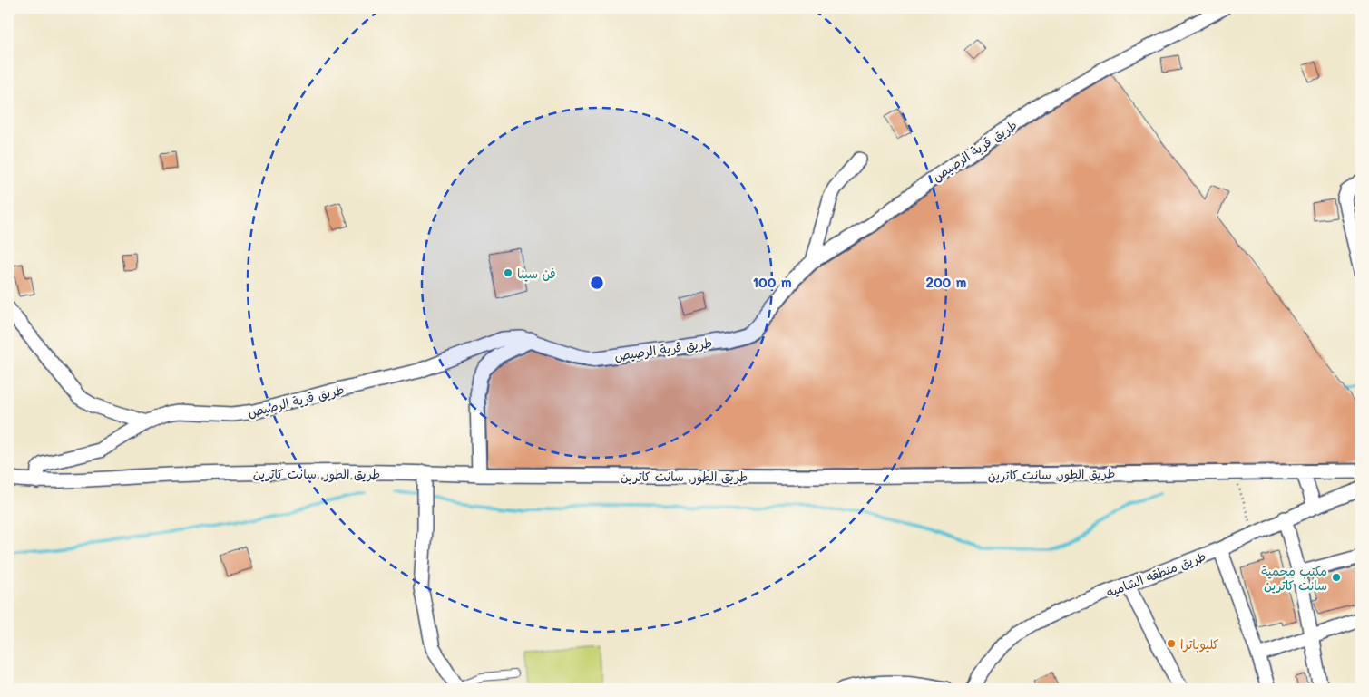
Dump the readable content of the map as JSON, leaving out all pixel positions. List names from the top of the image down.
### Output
{
  "streets": {
    "street": ["طريق قرية الرصيص", "طريق الطور, سانت كاترين", "طريق منطقه الشاميه"]
  },
  "crossings": [
    ["طريق قرية الرصيص", "طريق الطور, سانت كاترين"]
  ],
  "places": ["فن سينا", "مكتب محمية سانت كاترين", "كليوباترا"],
  "rings": ["100 m", "200 m"]
}
